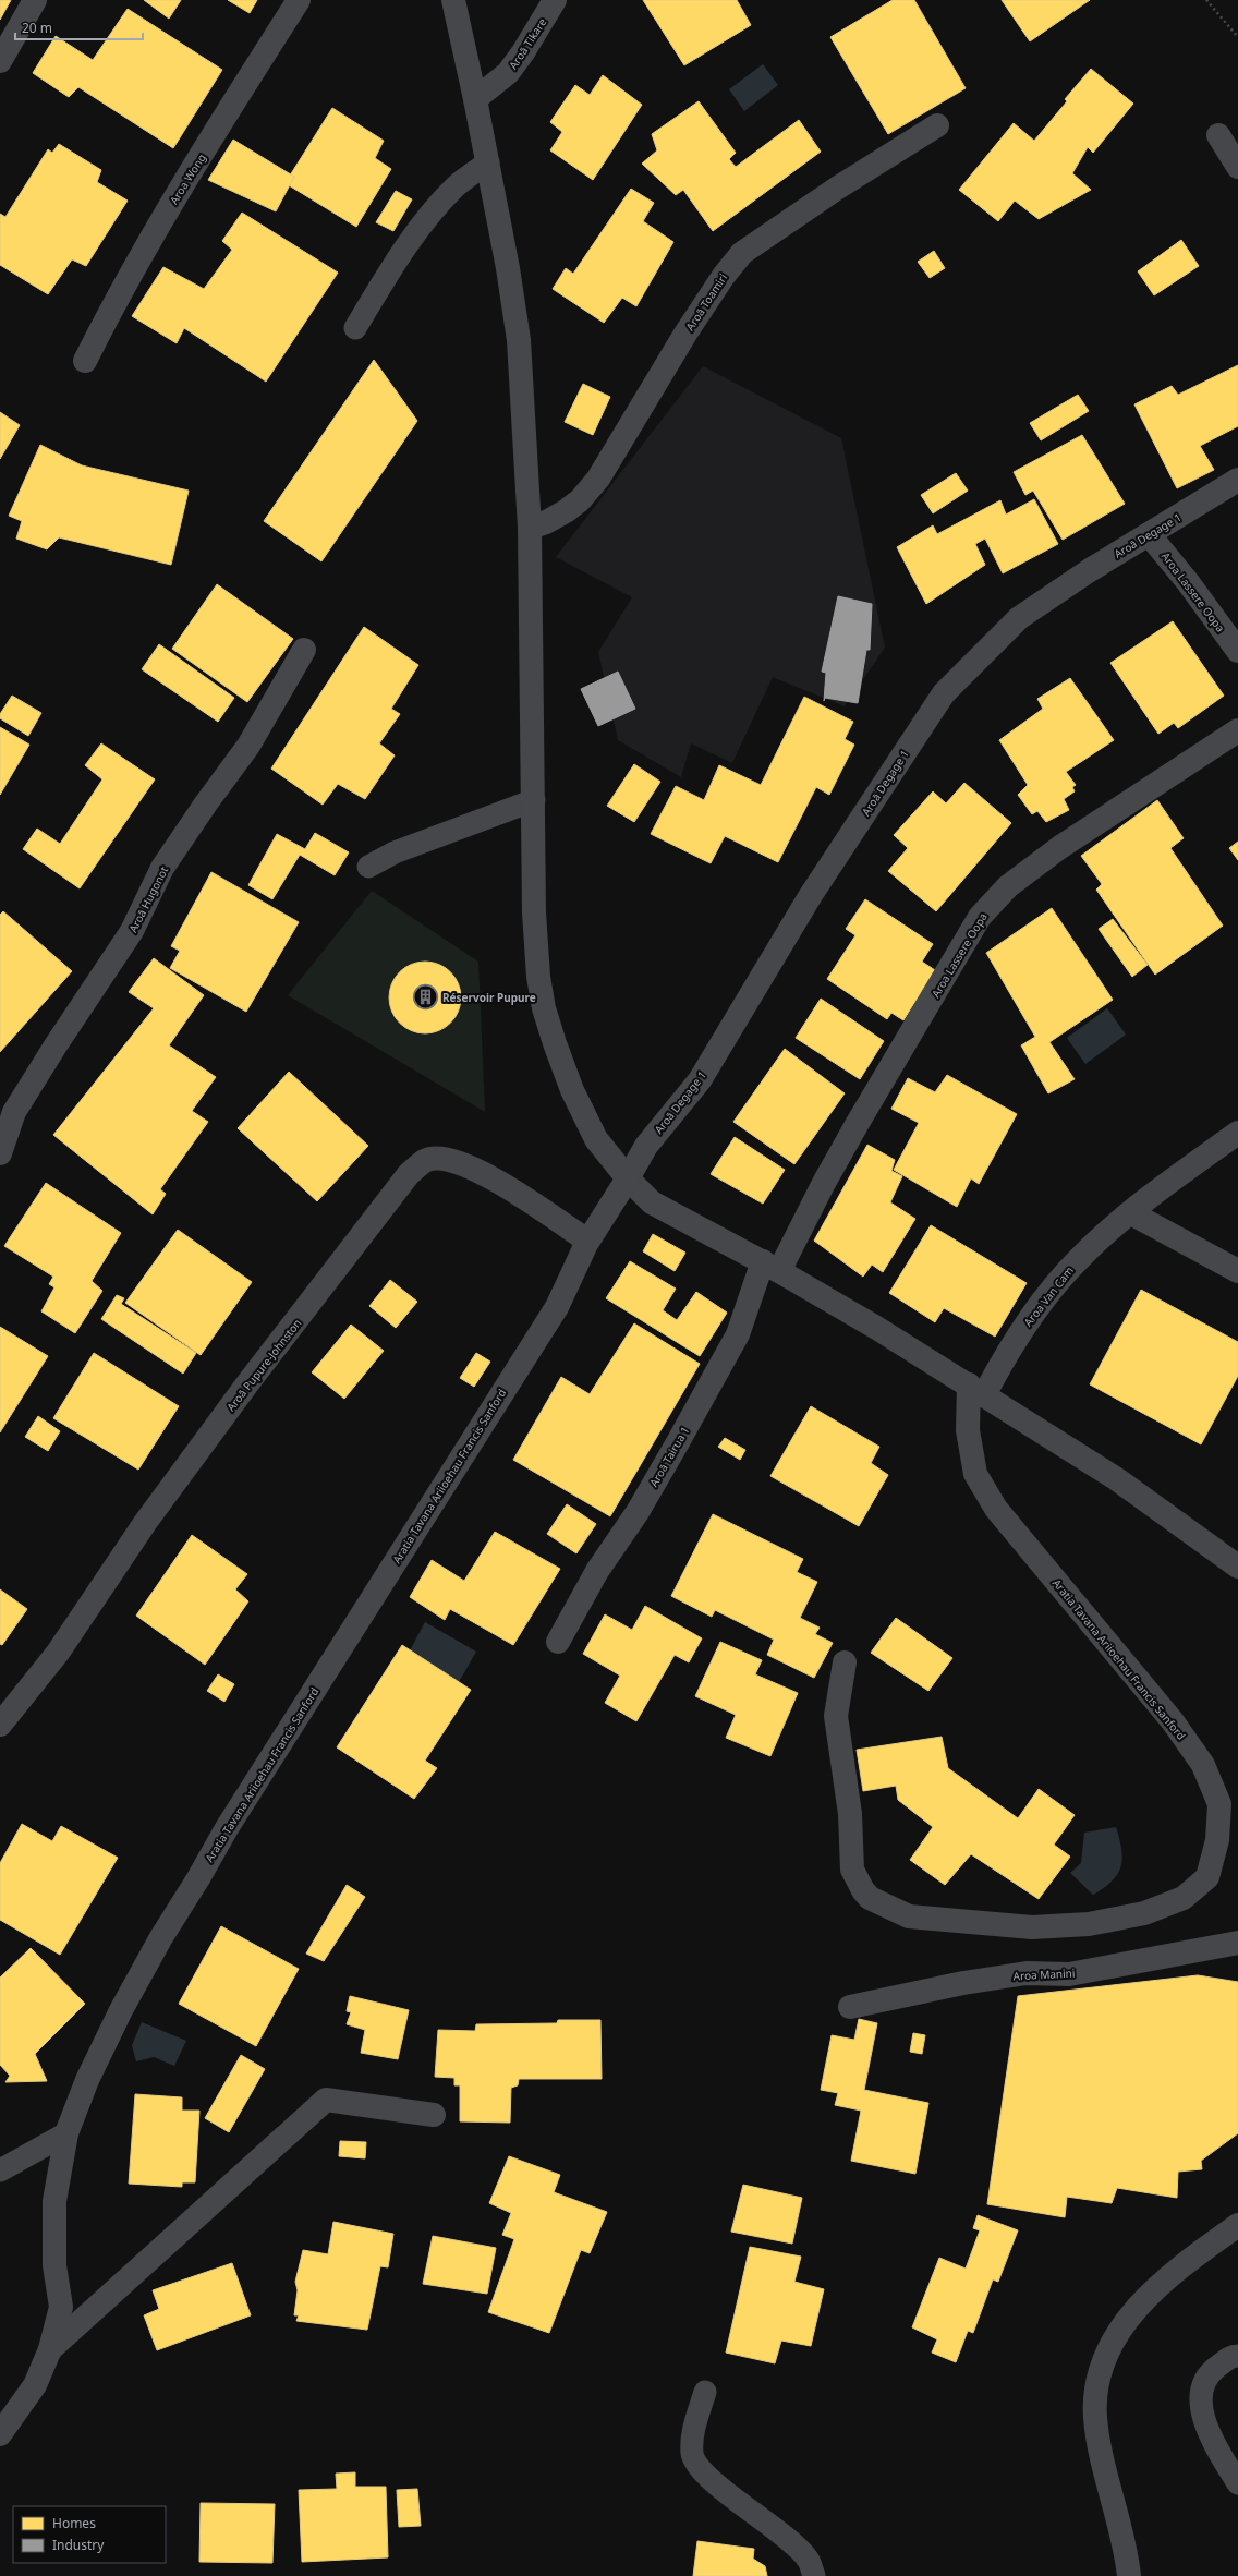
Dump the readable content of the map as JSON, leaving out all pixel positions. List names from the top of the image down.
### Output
{
  "streets": {
    "street": [
      "Aroā Tikare",
      "Aroa Wong",
      "Aroā Toamiri",
      "Aroā Degage 1",
      "Aroa Lassere Oopa",
      "Aroā Hugonot",
      "Aroa Van Cam",
      "Aroā Pupure-Johnston",
      "Aroā Tairua 1",
      "Aratia Tavana Ariioehau Francis Sanford",
      "Aroa Manini"
    ]
  },
  "crossings": [
    ["Aroā Degage 1", "Aroa Lassere Oopa"],
    ["Aroā Degage 1", "Aratia Tavana Ariioehau Francis Sanford"],
    ["Aroa Lassere Oopa", "Aroā Tairua 1"],
    ["Aroa Van Cam", "Aratia Tavana Ariioehau Francis Sanford"],
    ["Aroā Pupure-Johnston", "Aratia Tavana Ariioehau Francis Sanford"]
  ],
  "places": {
    "building": ["Réservoir Pupure"]
  },
  "legend": ["Homes", "Industry"],
  "scale_bar": "20 m"
}
